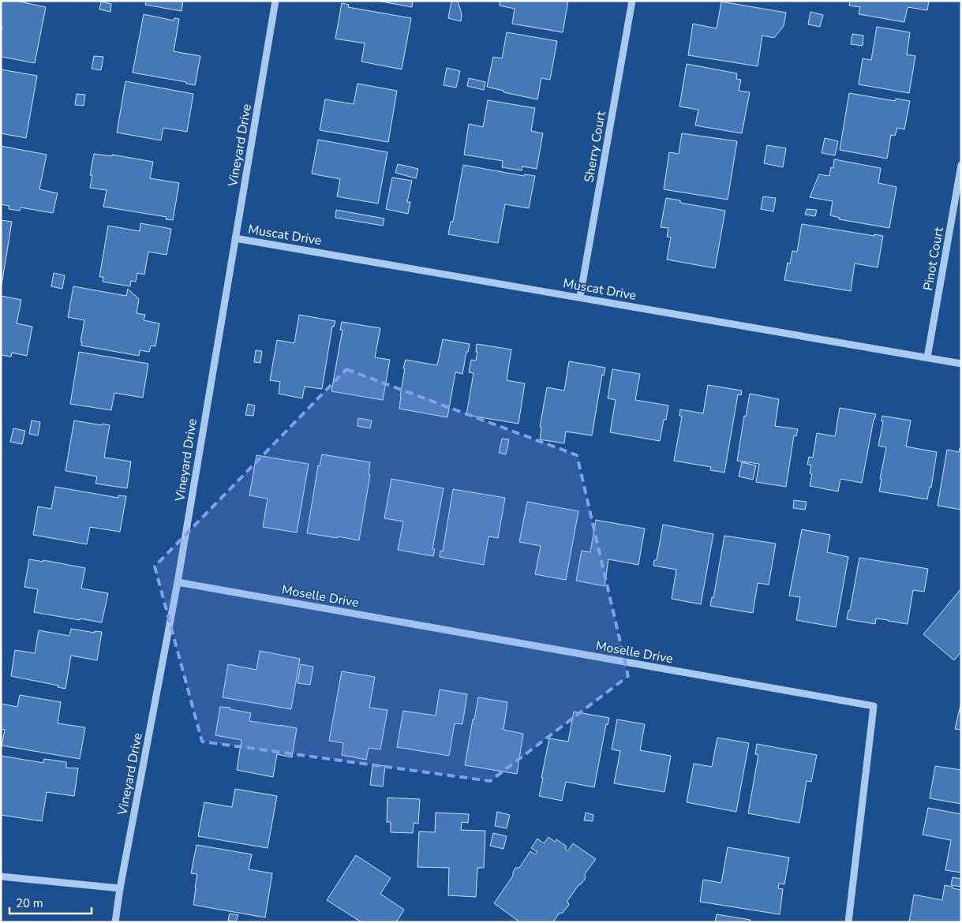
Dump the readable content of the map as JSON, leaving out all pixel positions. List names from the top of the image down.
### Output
{
  "streets": {
    "street": [
      "Vineyard Drive",
      "Sherry Court",
      "Muscat Drive",
      "Pinot Court",
      "Moselle Drive"
    ]
  },
  "crossings": [
    ["Vineyard Drive", "Muscat Drive"],
    ["Vineyard Drive", "Moselle Drive"],
    ["Sherry Court", "Muscat Drive"],
    ["Muscat Drive", "Pinot Court"]
  ],
  "scale_bar": "20 m"
}
